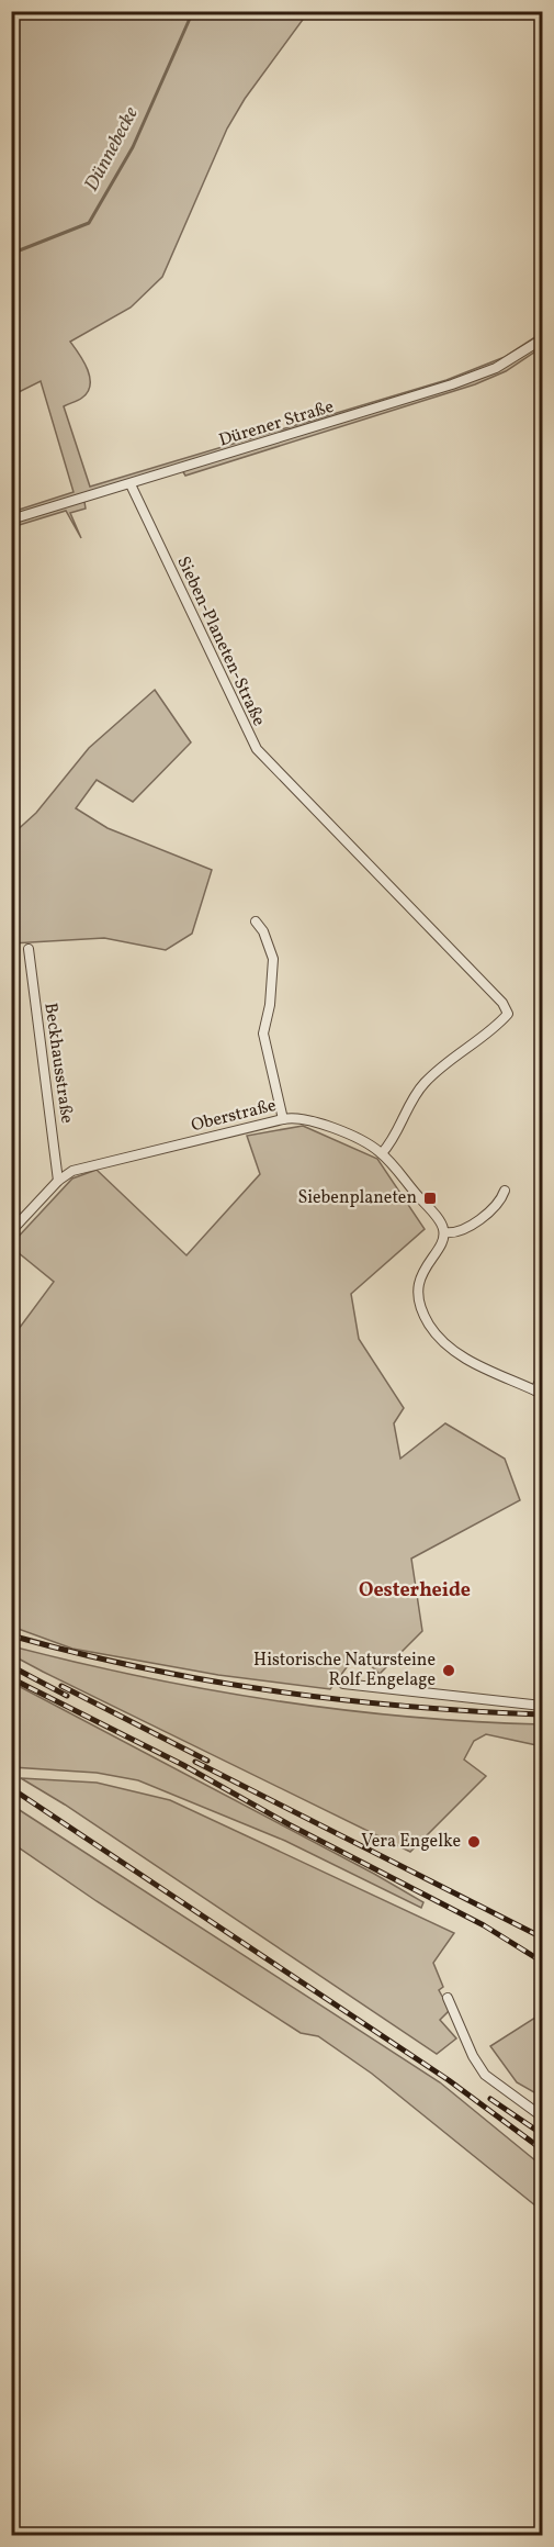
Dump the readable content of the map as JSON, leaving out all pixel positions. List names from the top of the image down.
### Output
{
  "streets": {
    "street": [
      "Dürener Straße",
      "Sieben-Planeten-Straße",
      "Beckhausstraße",
      "Oberstraße"
    ]
  },
  "crossings": [
    ["Dürener Straße", "Sieben-Planeten-Straße"],
    ["Sieben-Planeten-Straße", "Oberstraße"],
    ["Beckhausstraße", "Oberstraße"]
  ],
  "districts": ["Oesterheide"],
  "water": ["Dünnebecke"],
  "places": {
    "transit": ["Siebenplaneten"],
    "other": ["Historische Natursteine Rolf Engelage", "Vera Engelke"]
  }
}
